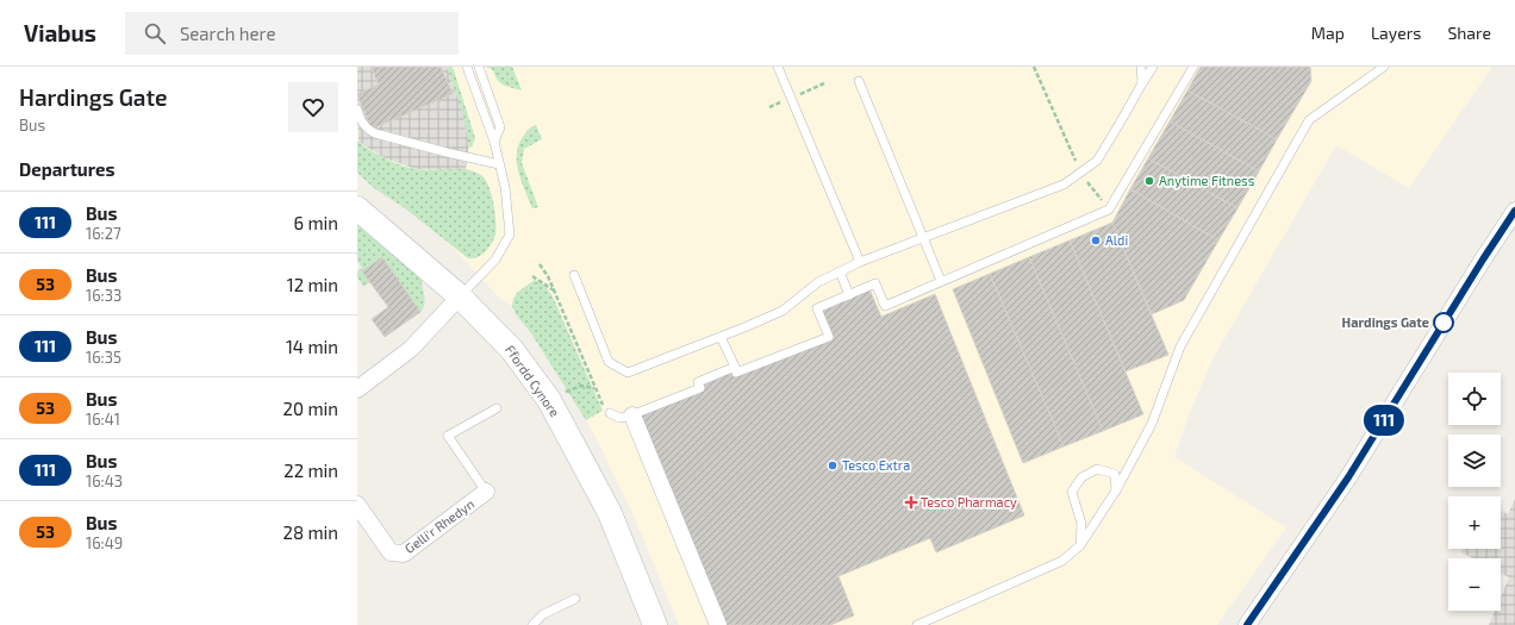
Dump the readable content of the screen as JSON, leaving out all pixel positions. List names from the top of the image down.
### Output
{
  "streets": {
    "main road": ["Ffordd Cynore"],
    "street": ["Gelli'r Rhedyn"]
  },
  "places": {
    "other": [
      "Anytime Fitness",
      "Aldi",
      "Hardings Gate",
      "Tesco Extra"
    ],
    "health": ["Tesco Pharmacy"]
  },
  "lines": ["bus line 111"],
  "page": {
    "header": "Viabus",
    "search": "Search here",
    "nav": ["Map", "Layers", "Share"],
    "heading": [
      ["Hardings Gate", "Bus"],
      "Departures"
    ],
    "on_map": "111",
    "list": [
      {
        "mark": "111",
        "name": "Bus",
        "note": "16:27",
        "value": "6 min"
      },
      {
        "mark": "53",
        "name": "Bus",
        "note": "16:33",
        "value": "12 min"
      },
      {
        "mark": "111",
        "name": "Bus",
        "note": "16:35",
        "value": "14 min"
      },
      {
        "mark": "53",
        "name": "Bus",
        "note": "16:41",
        "value": "20 min"
      },
      {
        "mark": "111",
        "name": "Bus",
        "note": "16:43",
        "value": "22 min"
      },
      {
        "mark": "53",
        "name": "Bus",
        "note": "16:49",
        "value": "28 min"
      }
    ],
    "map_buttons": ["+", "−"]
  }
}
